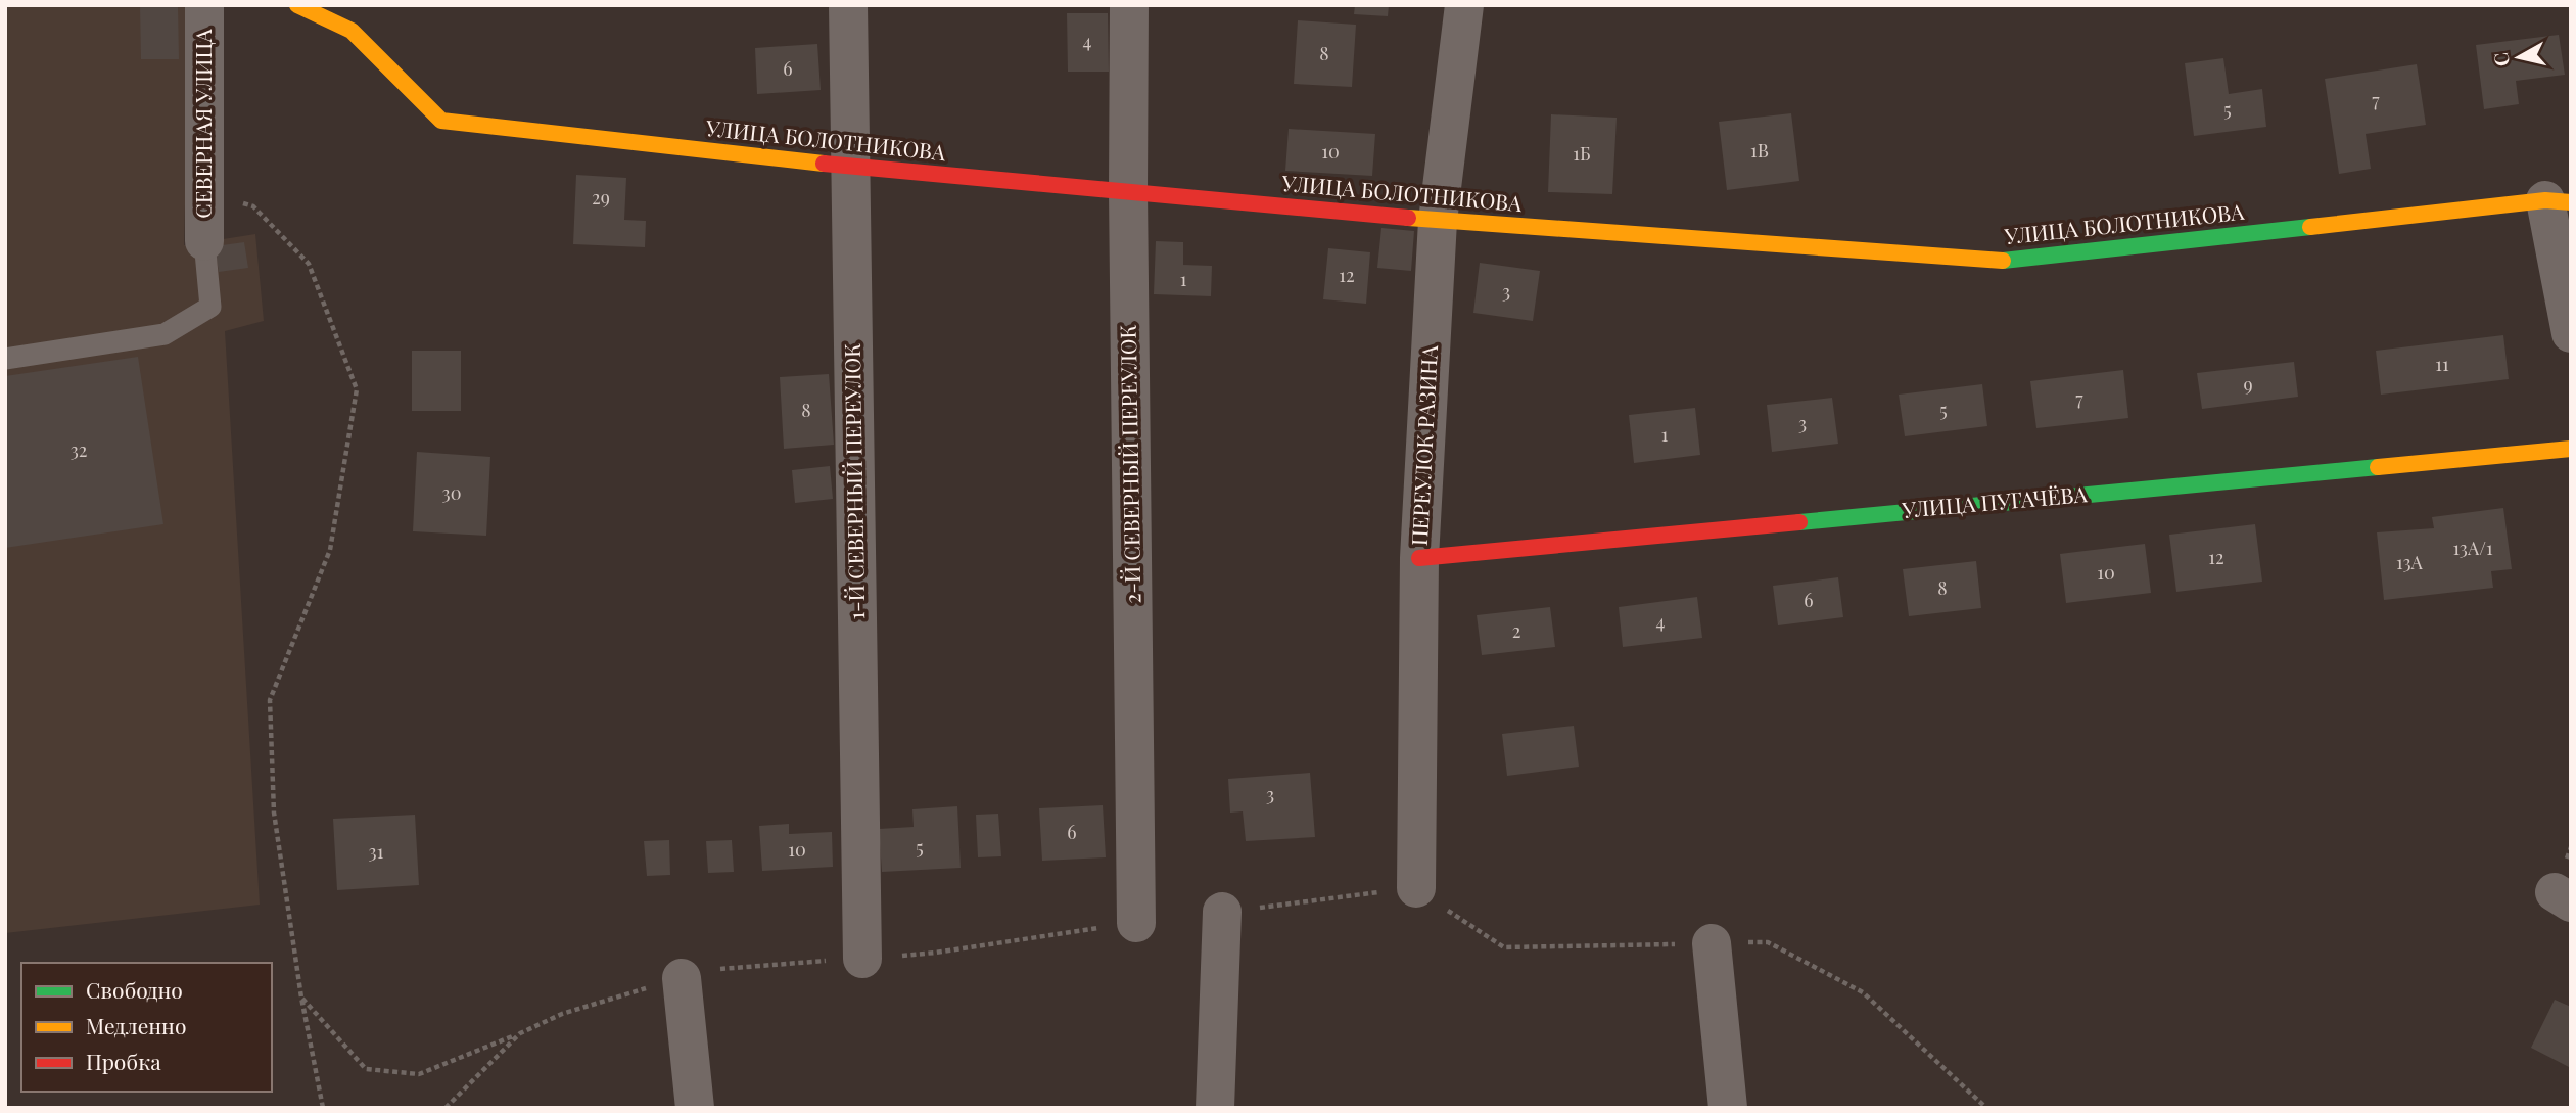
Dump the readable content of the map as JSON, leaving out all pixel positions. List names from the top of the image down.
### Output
{
  "streets": {
    "street": [
      "СЕВЕРНАЯ УЛИЦА",
      "УЛИЦА БОЛОТНИКОВА",
      "ПЕРЕУЛОК РАЗИНА",
      "2-Й СЕВЕРНЫЙ ПЕРЕУЛОК",
      "1-Й СЕВЕРНЫЙ ПЕРЕУЛОК",
      "УЛИЦА ПУГАЧЁВА"
    ]
  },
  "crossings": [
    ["УЛИЦА БОЛОТНИКОВА", "ПЕРЕУЛОК РАЗИНА"],
    ["УЛИЦА БОЛОТНИКОВА", "2-Й СЕВЕРНЫЙ ПЕРЕУЛОК"],
    ["УЛИЦА БОЛОТНИКОВА", "1-Й СЕВЕРНЫЙ ПЕРЕУЛОК"],
    ["ПЕРЕУЛОК РАЗИНА", "УЛИЦА ПУГАЧЁВА"]
  ],
  "house_numbers": [
    "4",
    "8",
    "6",
    "7",
    "5",
    "1В",
    "10",
    "1Б",
    "29",
    "12",
    "1",
    "3",
    "11",
    "9",
    "7",
    "8",
    "5",
    "3",
    "1",
    "32",
    "30",
    "13А/1",
    "12",
    "13А",
    "10",
    "8",
    "6",
    "4",
    "2",
    "3",
    "6",
    "5",
    "10",
    "31"
  ],
  "legend": ["Свободно", "Медленно", "Пробка"],
  "north": "left"
}
